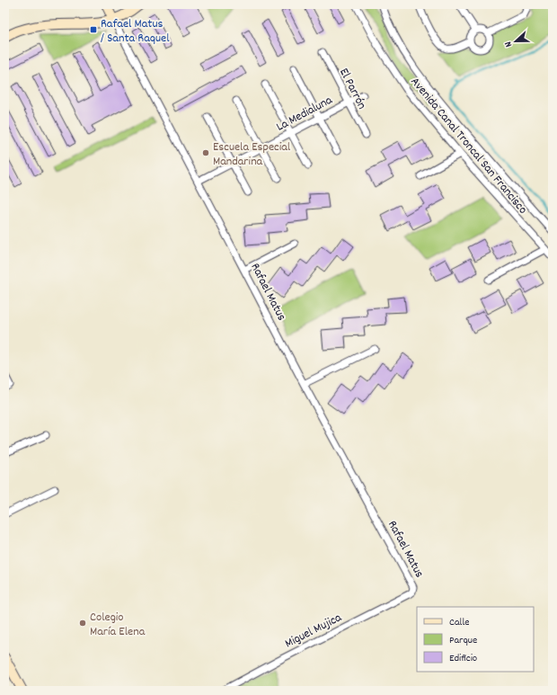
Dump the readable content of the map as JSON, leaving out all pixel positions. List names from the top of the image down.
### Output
{
  "streets": {
    "main road": ["Rafael Matus"],
    "street": [
      "El Parrón",
      "La Medialuna",
      "Avenida Canal Troncal San Francisco",
      "Miguel Mujica"
    ]
  },
  "crossings": [
    ["El Parrón", "La Medialuna"],
    ["La Medialuna", "Rafael Matus"],
    ["Rafael Matus", "Miguel Mujica"]
  ],
  "places": {
    "transit": ["Rafael Matus / Santa Raquel"],
    "other": ["Escuela Especial Mandarina", "Colegio María Elena"]
  },
  "legend": ["Calle", "Parque", "Edificio"],
  "north": "left"
}
